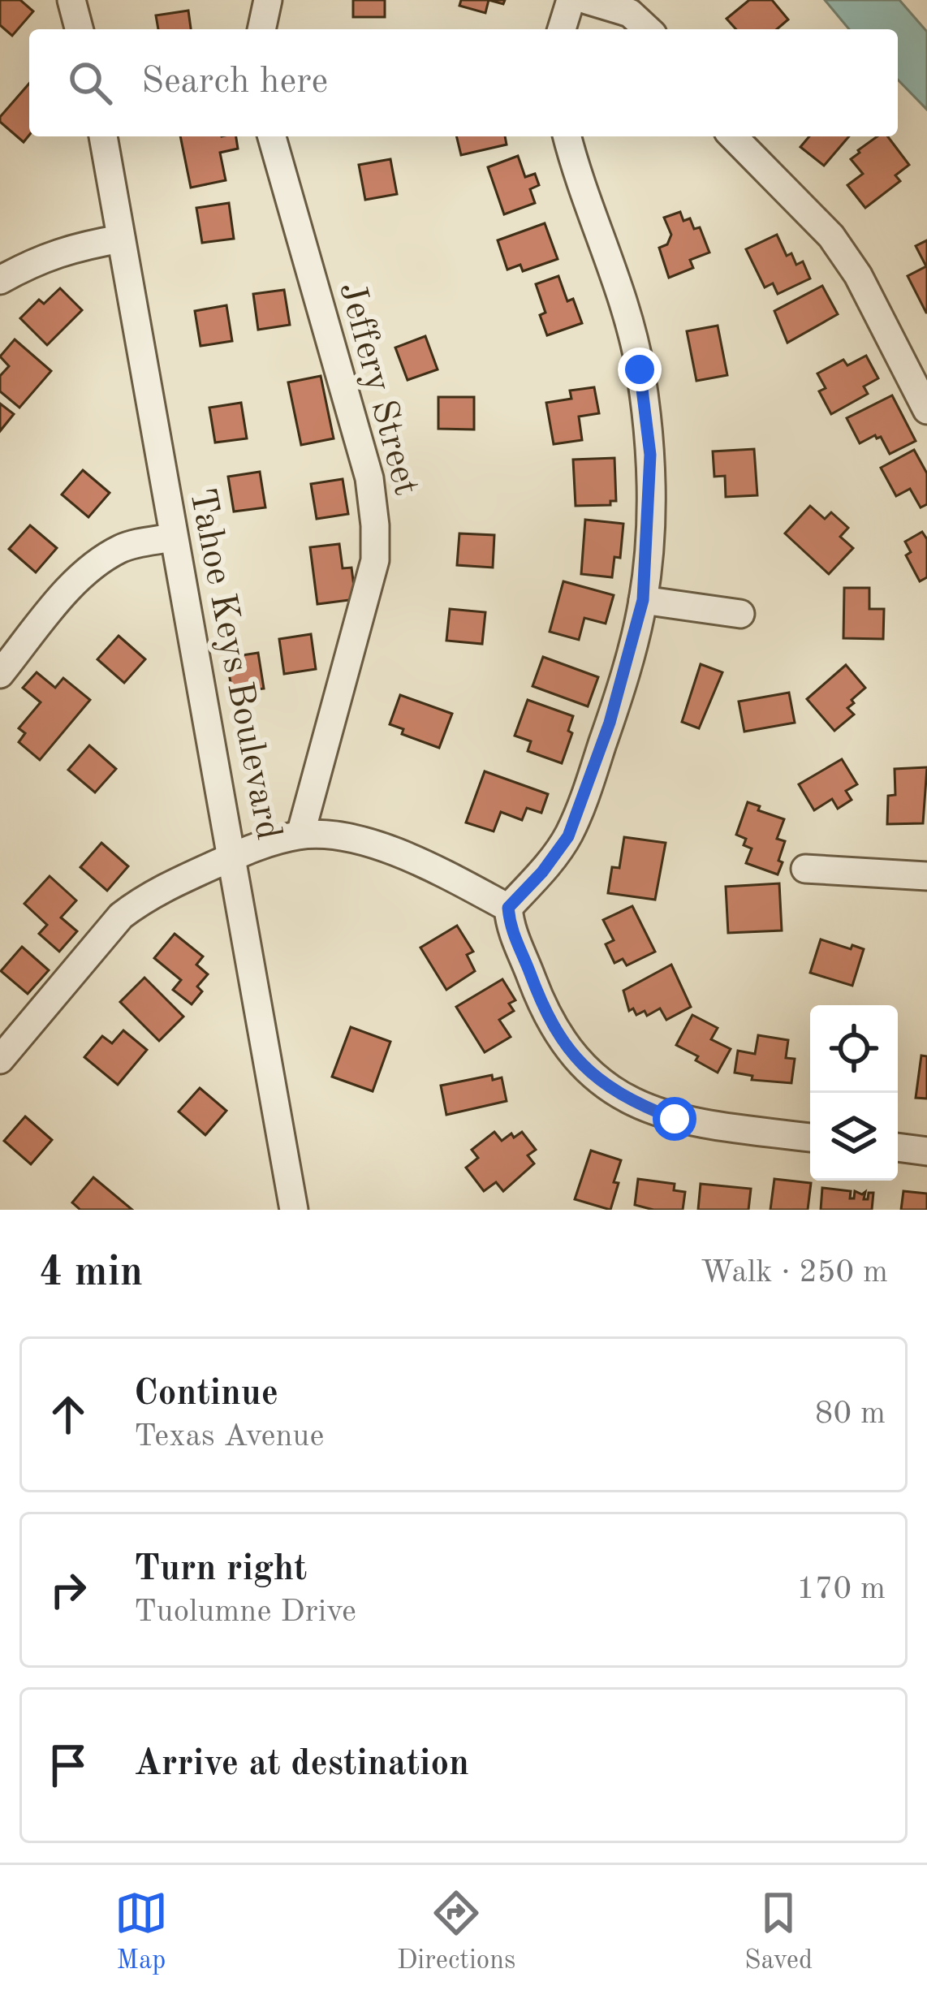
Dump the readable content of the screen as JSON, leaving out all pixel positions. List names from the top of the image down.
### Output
{
  "streets": {
    "street": ["Jeffery Street", "Tahoe Keys Boulevard"]
  },
  "page": {
    "search": "Search here",
    "heading": ["4 min", "Walk · 250 m"],
    "list": [
      ["Continue", "Texas Avenue", "80 m"],
      ["Turn right", "Tuolumne Drive", "170 m"],
      "Arrive at destination"
    ],
    "nav": ["Map", "Directions", "Saved"]
  }
}
